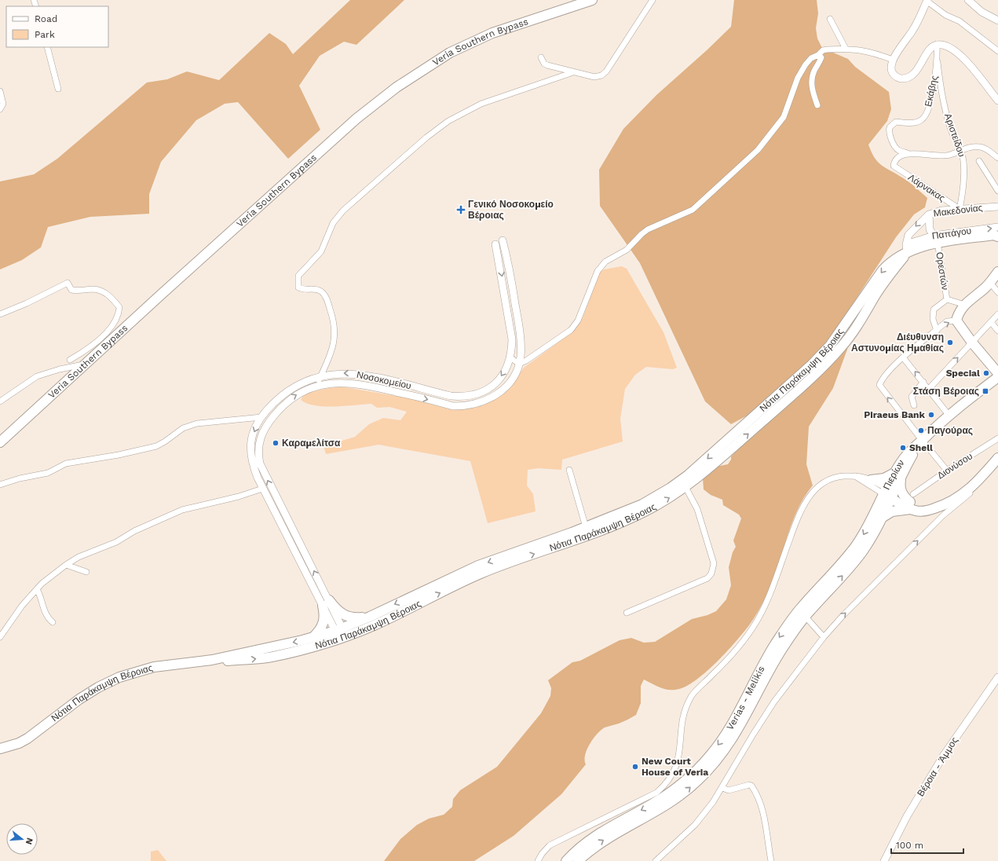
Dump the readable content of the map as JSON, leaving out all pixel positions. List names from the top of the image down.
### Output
{
  "streets": {
    "main road": [
      "Veria Southern Bypass",
      "Νότια Παράκαμψη Βέροιας",
      "Πιερίων",
      "Verias - Melikis"
    ],
    "street": [
      "Εκάβης",
      "Αριστείδου",
      "Λάρνακας",
      "Μακεδονίας",
      "Παπάγου",
      "Ορεστών",
      "Νοσοκομείου",
      "Διονύσου",
      "Βέροια - Άμμος"
    ]
  },
  "crossings": [
    ["Εκάβης", "Αριστείδου"],
    ["Εκάβης", "Λάρνακας"],
    ["Αριστείδου", "Λάρνακας"],
    ["Αριστείδου", "Μακεδονίας"],
    ["Λάρνακας", "Μακεδονίας"],
    ["Μακεδονίας", "Νότια Παράκαμψη Βέροιας"],
    ["Παπάγου", "Ορεστών"],
    ["Παπάγου", "Νότια Παράκαμψη Βέροιας"],
    ["Ορεστών", "Νότια Παράκαμψη Βέροιας"],
    ["Πιερίων", "Verias - Melikis"]
  ],
  "one_way": ["Μακεδονίας", "Παπάγου"],
  "places": {
    "health": ["Γενικό Νοσοκομείο Βέροιας"],
    "other": [
      "Διέυθυνση Αστυνομίας Ημαθίας",
      "Special",
      "Piraeus Bank",
      "Παγούρας",
      "Καραμελίτσα",
      "Shell",
      "New Court House of Veria"
    ],
    "transit": ["Στάση Βέροιας"]
  },
  "legend": ["Road", "Park"],
  "scale_bar": "100 m",
  "north": "right"
}
